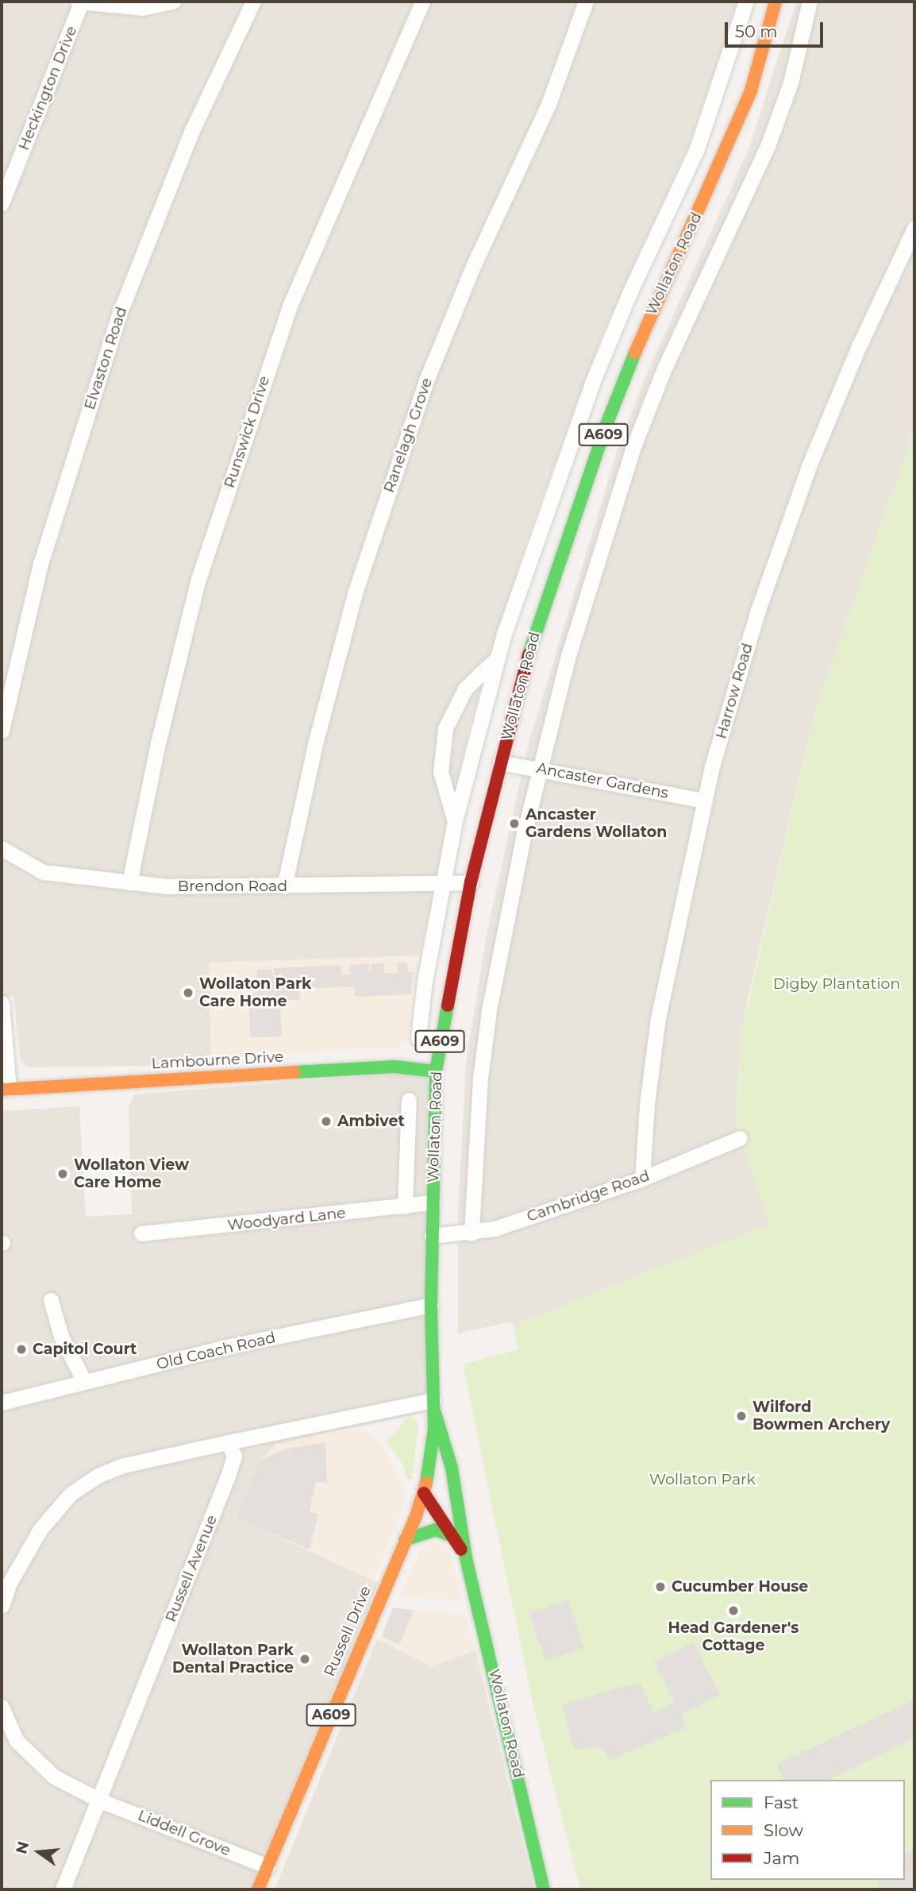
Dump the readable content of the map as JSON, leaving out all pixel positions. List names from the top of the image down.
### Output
{
  "streets": {
    "main road": [
      "Wollaton Road",
      "A609",
      "Lambourne Drive",
      "Russell Drive"
    ],
    "street": [
      "Heckington Drive",
      "Elvaston Road",
      "Runswick Drive",
      "Ranelagh Grove",
      "Harrow Road",
      "Ancaster Gardens",
      "Brendon Road",
      "Cambridge Road",
      "Woodyard Lane",
      "Old Coach Road",
      "Russell Avenue",
      "Liddell Grove"
    ]
  },
  "crossings": [
    ["Wollaton Road", "Ancaster Gardens"],
    ["Wollaton Road", "Brendon Road"],
    ["Wollaton Road", "Lambourne Drive"],
    ["Wollaton Road", "Cambridge Road"],
    ["Wollaton Road", "Woodyard Lane"],
    ["Wollaton Road", "Old Coach Road"],
    ["Wollaton Road", "Russell Drive"],
    ["Runswick Drive", "Brendon Road"],
    ["Ranelagh Grove", "Brendon Road"],
    ["Harrow Road", "Ancaster Gardens"],
    ["Harrow Road", "Cambridge Road"],
    ["Russell Avenue", "Liddell Grove"],
    ["Russell Drive", "Liddell Grove"]
  ],
  "parks": ["Digby Plantation", "Wollaton Park"],
  "places": [
    "Ancaster Gardens Wollaton",
    "Wollaton Park Care Home",
    "Ambivet",
    "Wollaton View Care Home",
    "Capitol Court",
    "Wilford Bowmen Archery",
    "Cucumber House",
    "Head Gardener's Cottage",
    "Wollaton Park Dental Practice"
  ],
  "legend": ["Fast", "Slow", "Jam"],
  "scale_bar": "50 m",
  "north": "left"
}
